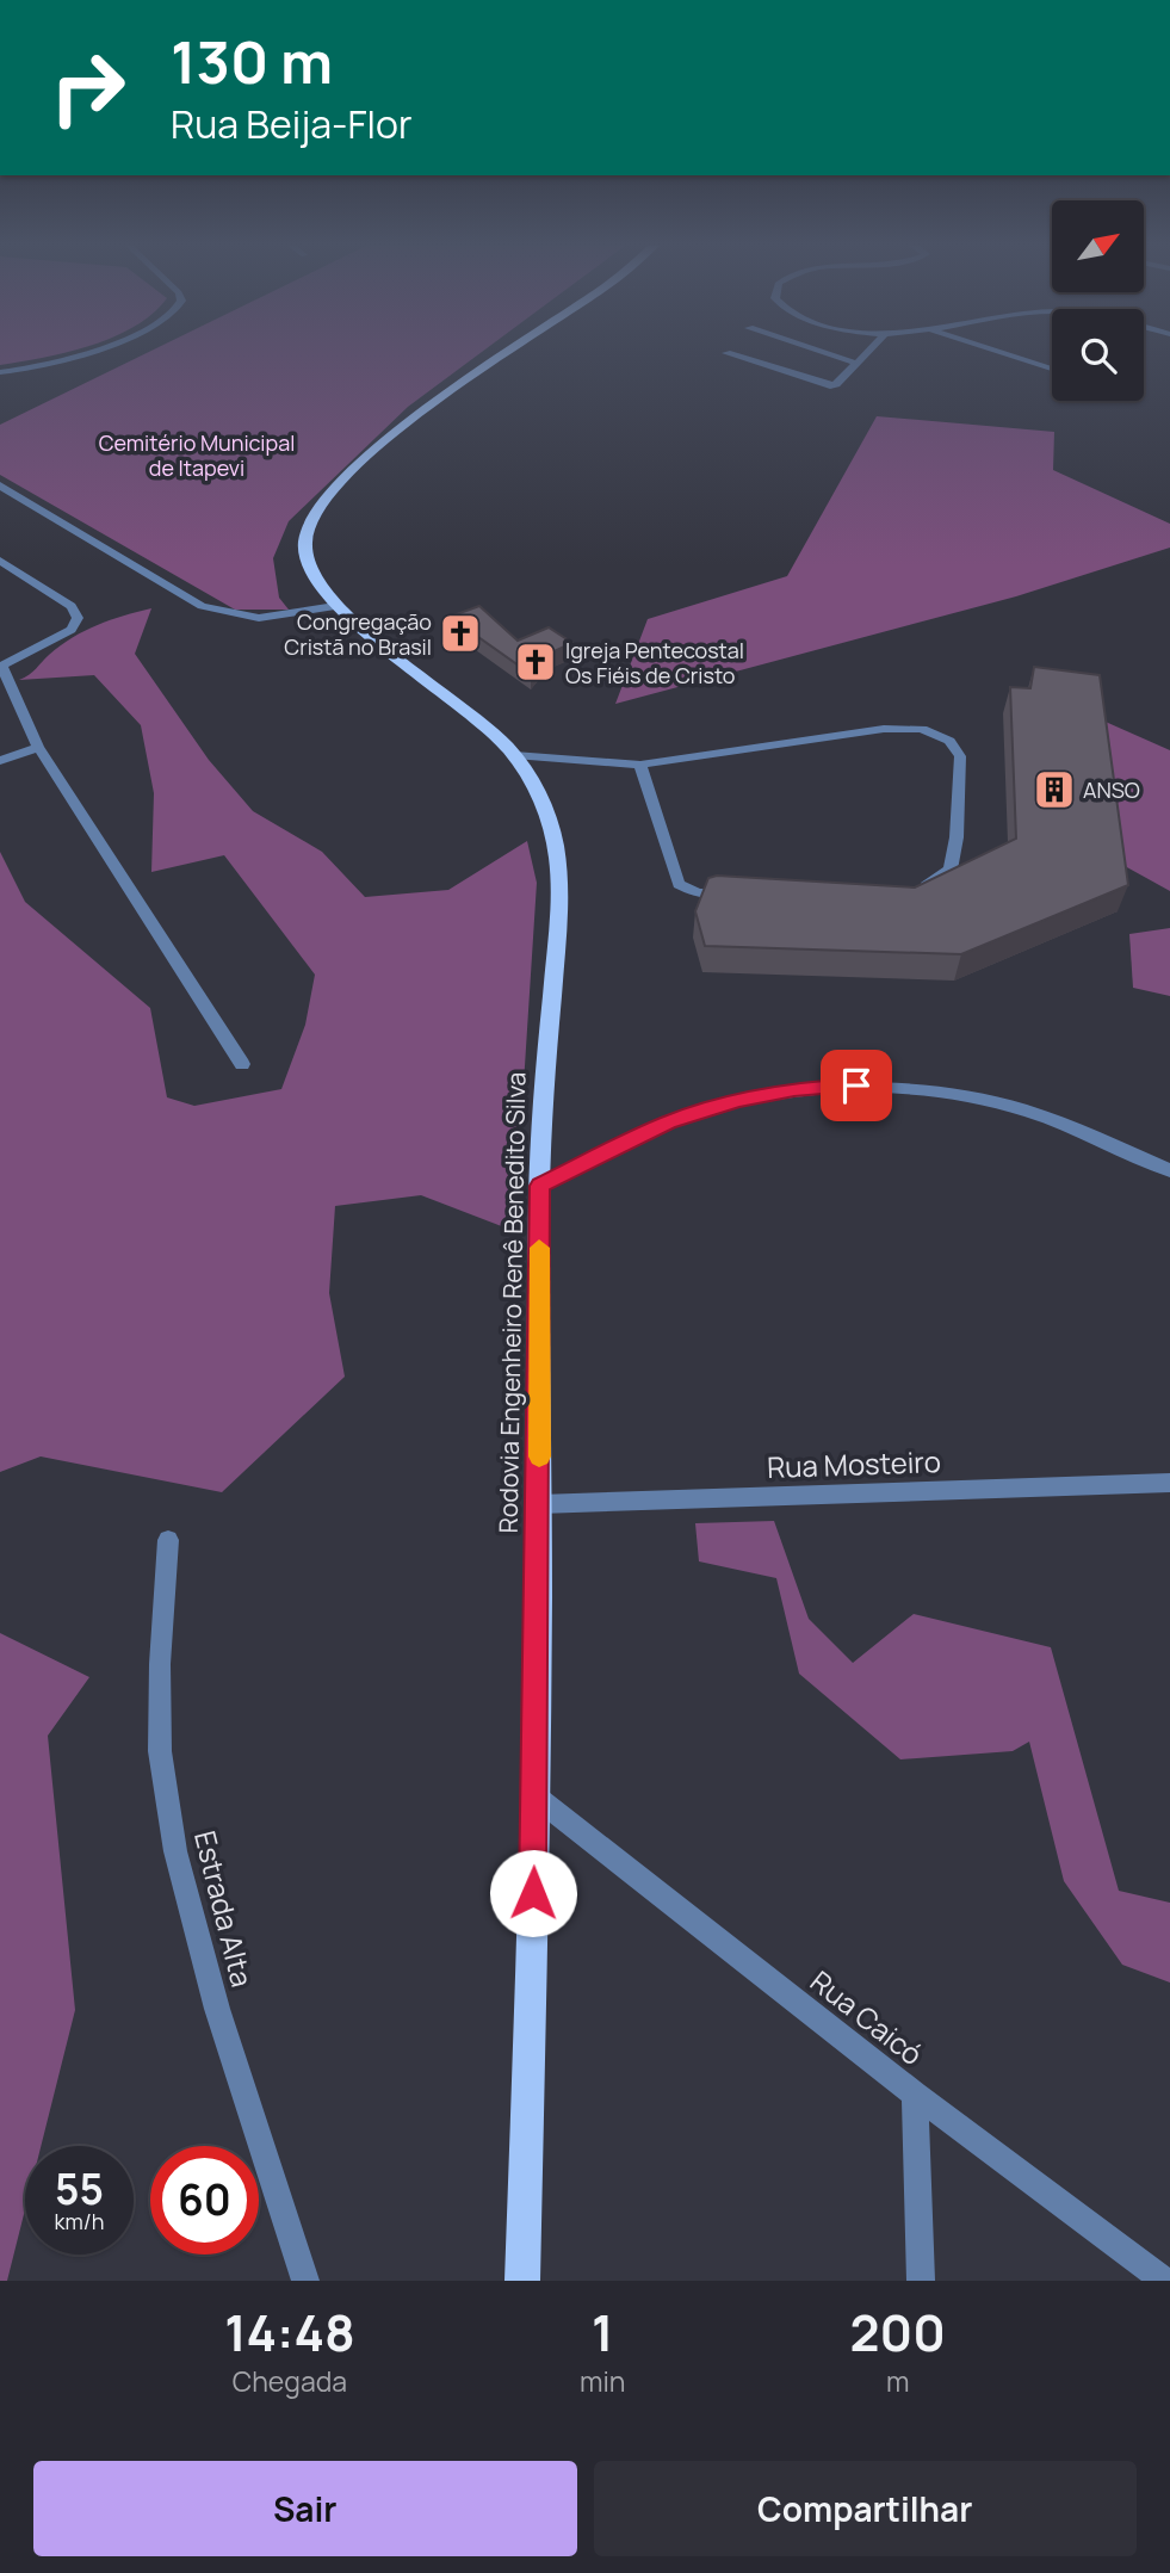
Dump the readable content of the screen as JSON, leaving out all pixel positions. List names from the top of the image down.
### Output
{
  "streets": {
    "main road": ["Rodovia Engenheiro Renê Benedito Silva"],
    "street": ["Rua Mosteiro", "Estrada Alta", "Rua Caicó"]
  },
  "crossings": [
    ["Rodovia Engenheiro Renê Benedito Silva", "Rua Mosteiro"],
    ["Rodovia Engenheiro Renê Benedito Silva", "Rua Caicó"]
  ],
  "parks": ["Cemitério Municipal de Itapevi"],
  "places": {
    "church": ["Congregação Cristã no Brasil", "Igreja Pentecostal Os Fiéis de Cristo"],
    "building": ["ANSO"]
  },
  "north": "top right",
  "page": {
    "turn": ["130 m", "Rua Beija-Flor"],
    "speed": "55 km/h",
    "limit": "60",
    "eta": [
      "14:48",
      "Chegada",
      "1",
      "min",
      "200",
      "m"
    ],
    "buttons": ["Sair", "Compartilhar"]
  }
}
